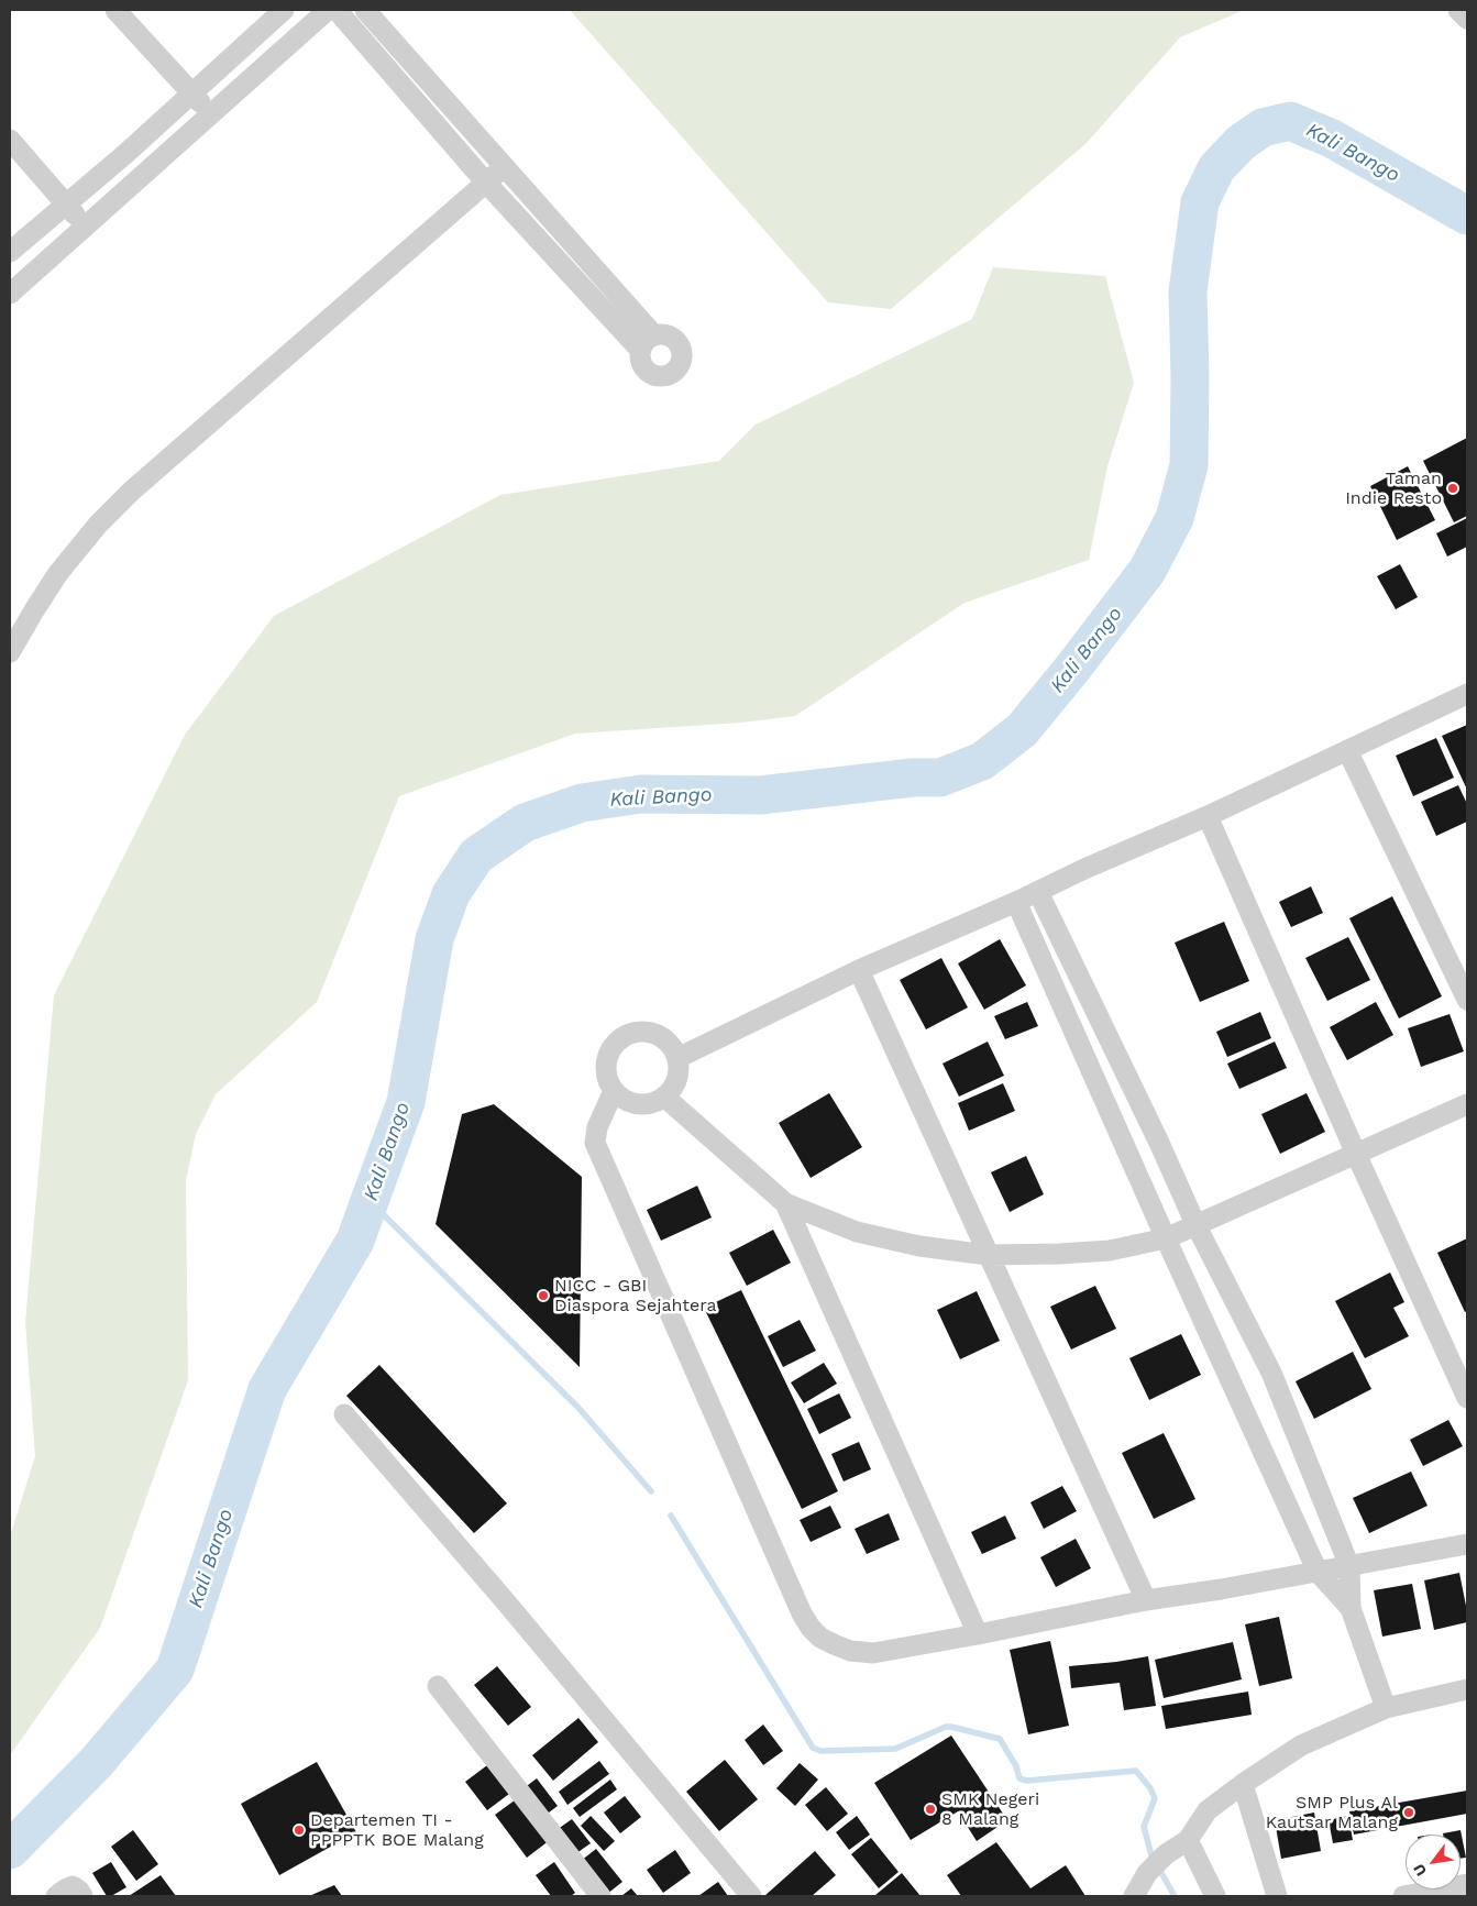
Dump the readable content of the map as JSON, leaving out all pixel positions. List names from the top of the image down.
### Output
{
  "water": ["Kali Bango"],
  "places": [
    "Taman Indie Resto",
    "NICC - GBI Diaspora Sejahtera",
    "SMK Negeri 8 Malang",
    "SMP Plus Al Kautsar Malang",
    "Departemen TI - PPPPTK BOE Malang"
  ],
  "north": "bottom left"
}
